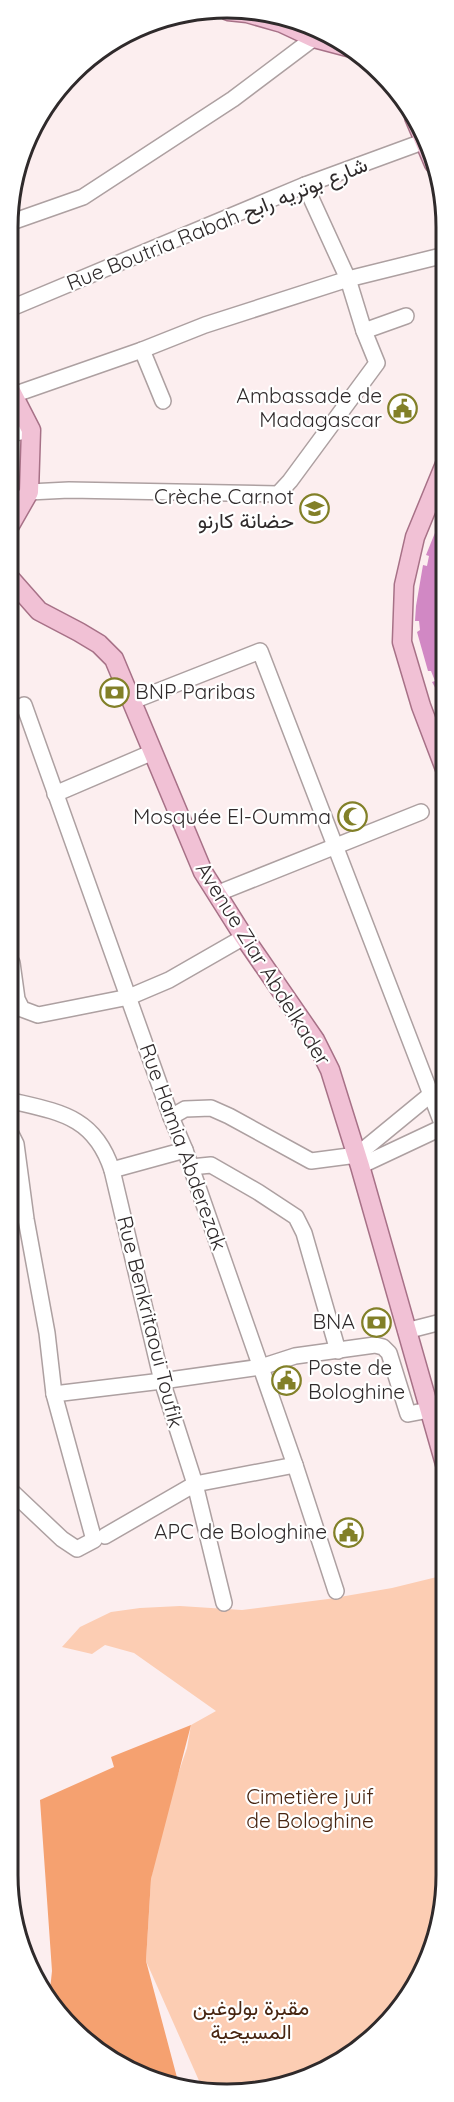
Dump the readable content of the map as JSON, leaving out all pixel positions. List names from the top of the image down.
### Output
{
  "streets": {
    "main road": ["Avenue Ziar Abdelkader"],
    "street": ["Rue Boutria Rabah شارع بوتريه رابح", "Rue Hamia Abderezak", "Rue Benkritaoui Toufik"]
  },
  "parks": ["Cimetière juif de Bologhine", "مقبرة بولوغين المسيحية"],
  "places": {
    "public building": ["Ambassade de Madagascar", "Poste de Bologhine", "APC de Bologhine"],
    "school or university": ["Crèche Carnot حضانة كارنو"],
    "bank": ["BNP Paribas", "BNA"],
    "mosque": ["Mosquée El-Oumma"]
  }
}
